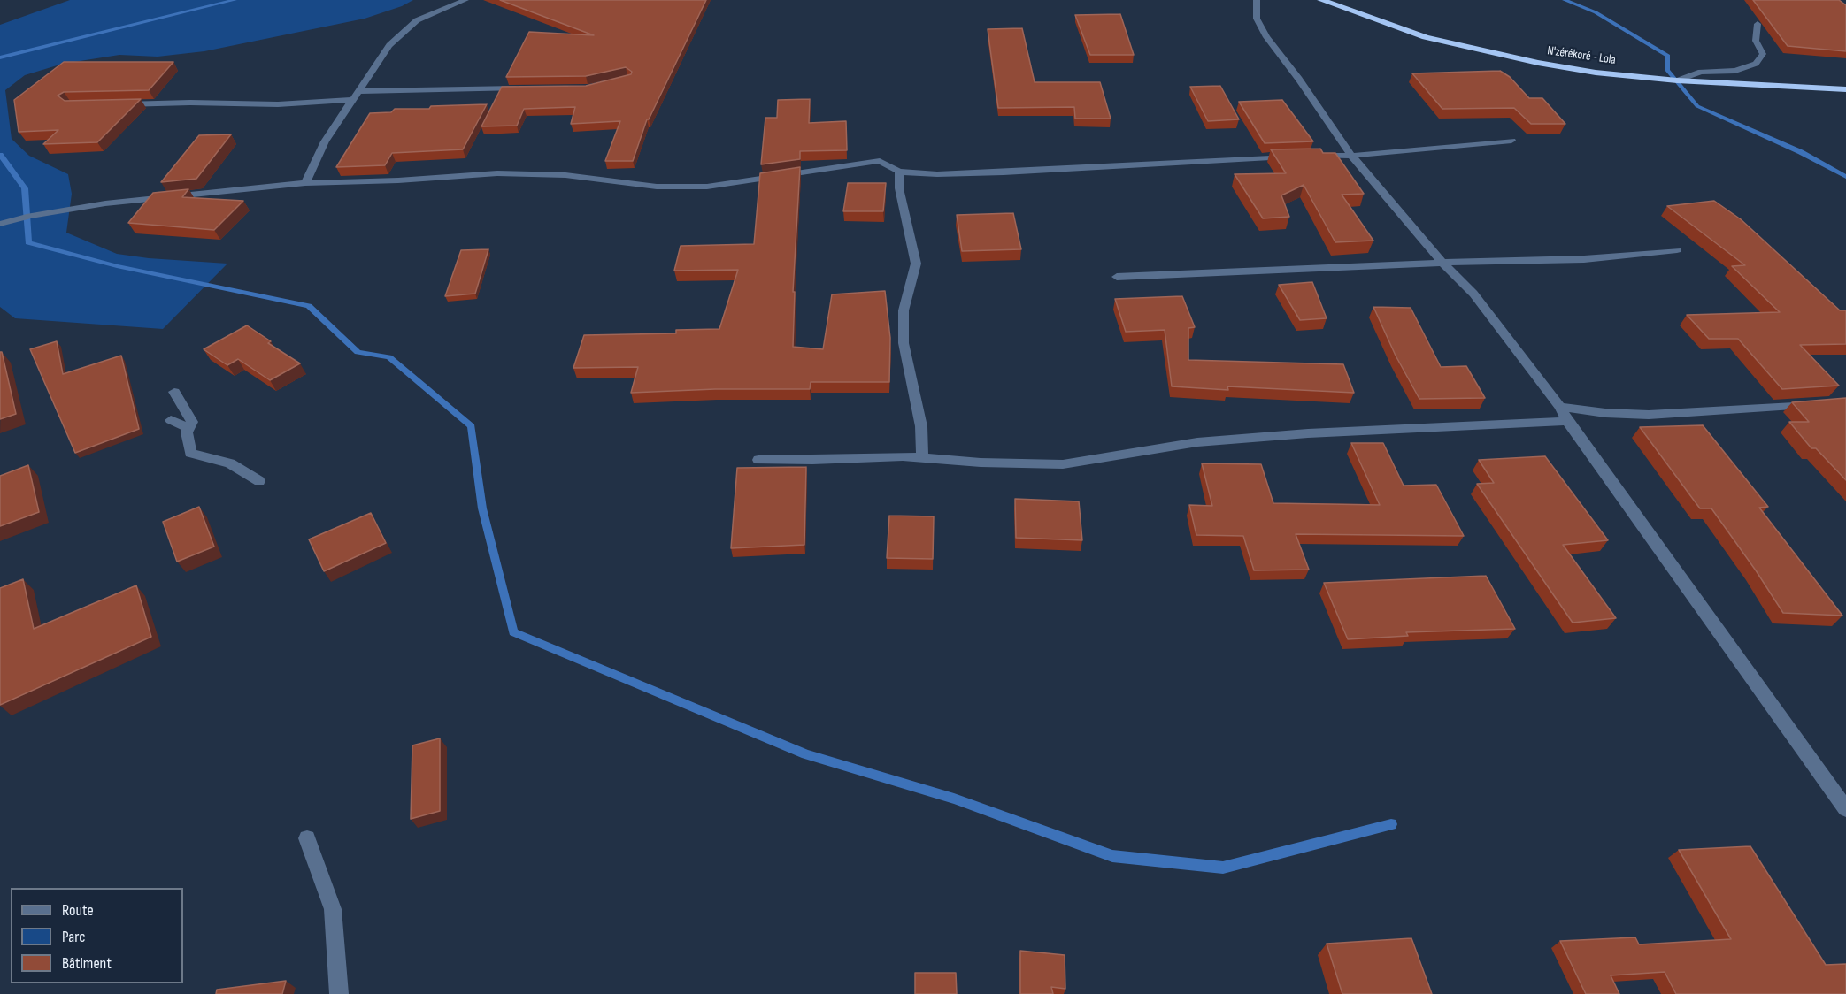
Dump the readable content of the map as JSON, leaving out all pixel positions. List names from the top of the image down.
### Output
{
  "streets": {
    "highway": ["N'zérékoré - Lola"]
  },
  "legend": ["Route", "Parc", "Bâtiment"]
}
